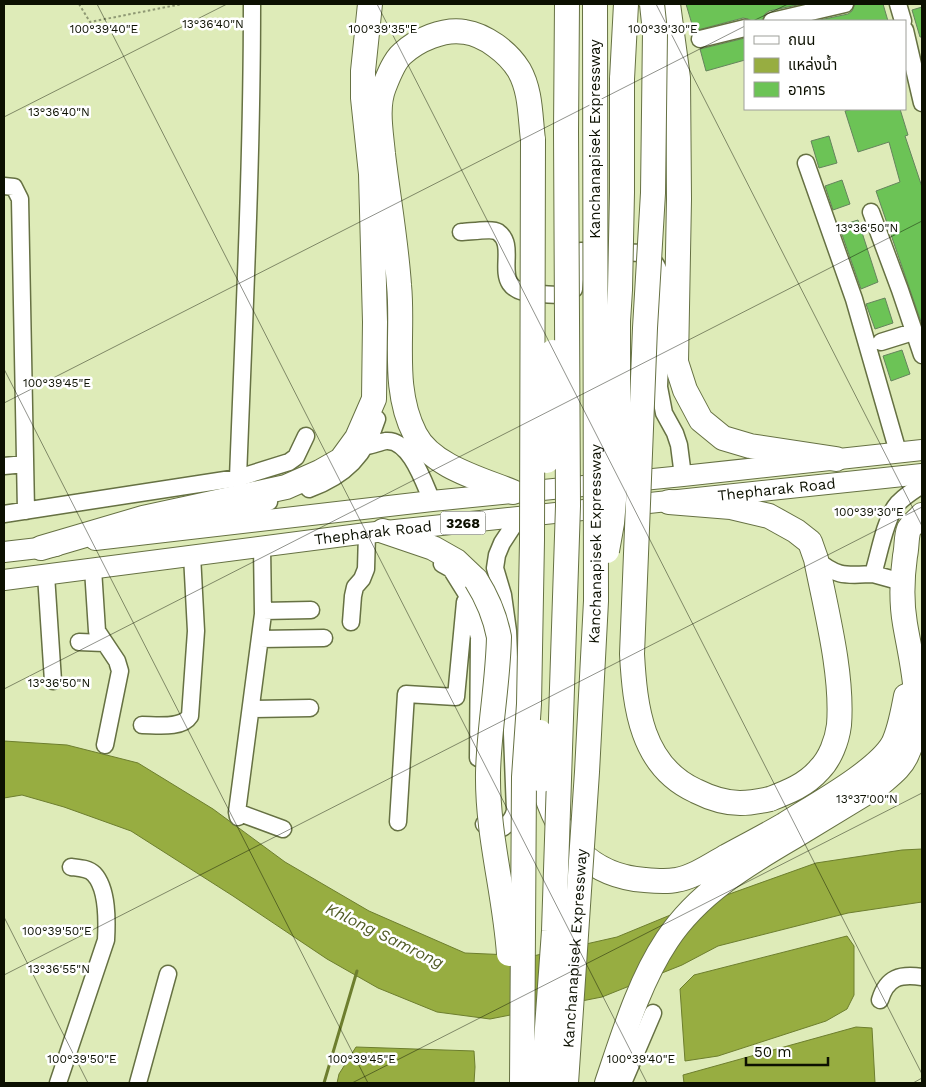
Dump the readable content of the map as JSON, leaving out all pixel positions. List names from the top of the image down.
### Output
{
  "streets": {
    "highway": ["Kanchanapisek Expressway"],
    "main road": ["Thepharak Road", "3268"]
  },
  "water": ["Khlong Samrong"],
  "legend": ["ถนน", "แหล่งน้ำ", "อาคาร"],
  "scale_bar": "50 m",
  "coordinates": [
    "13°36'40\"N",
    "100°39'40\"E",
    "100°39'35\"E",
    "100°39'30\"E",
    "13°36'50\"N",
    "100°39'45\"E",
    "13°37'00\"N",
    "100°39'50\"E",
    "13°36'55\"N"
  ]
}
